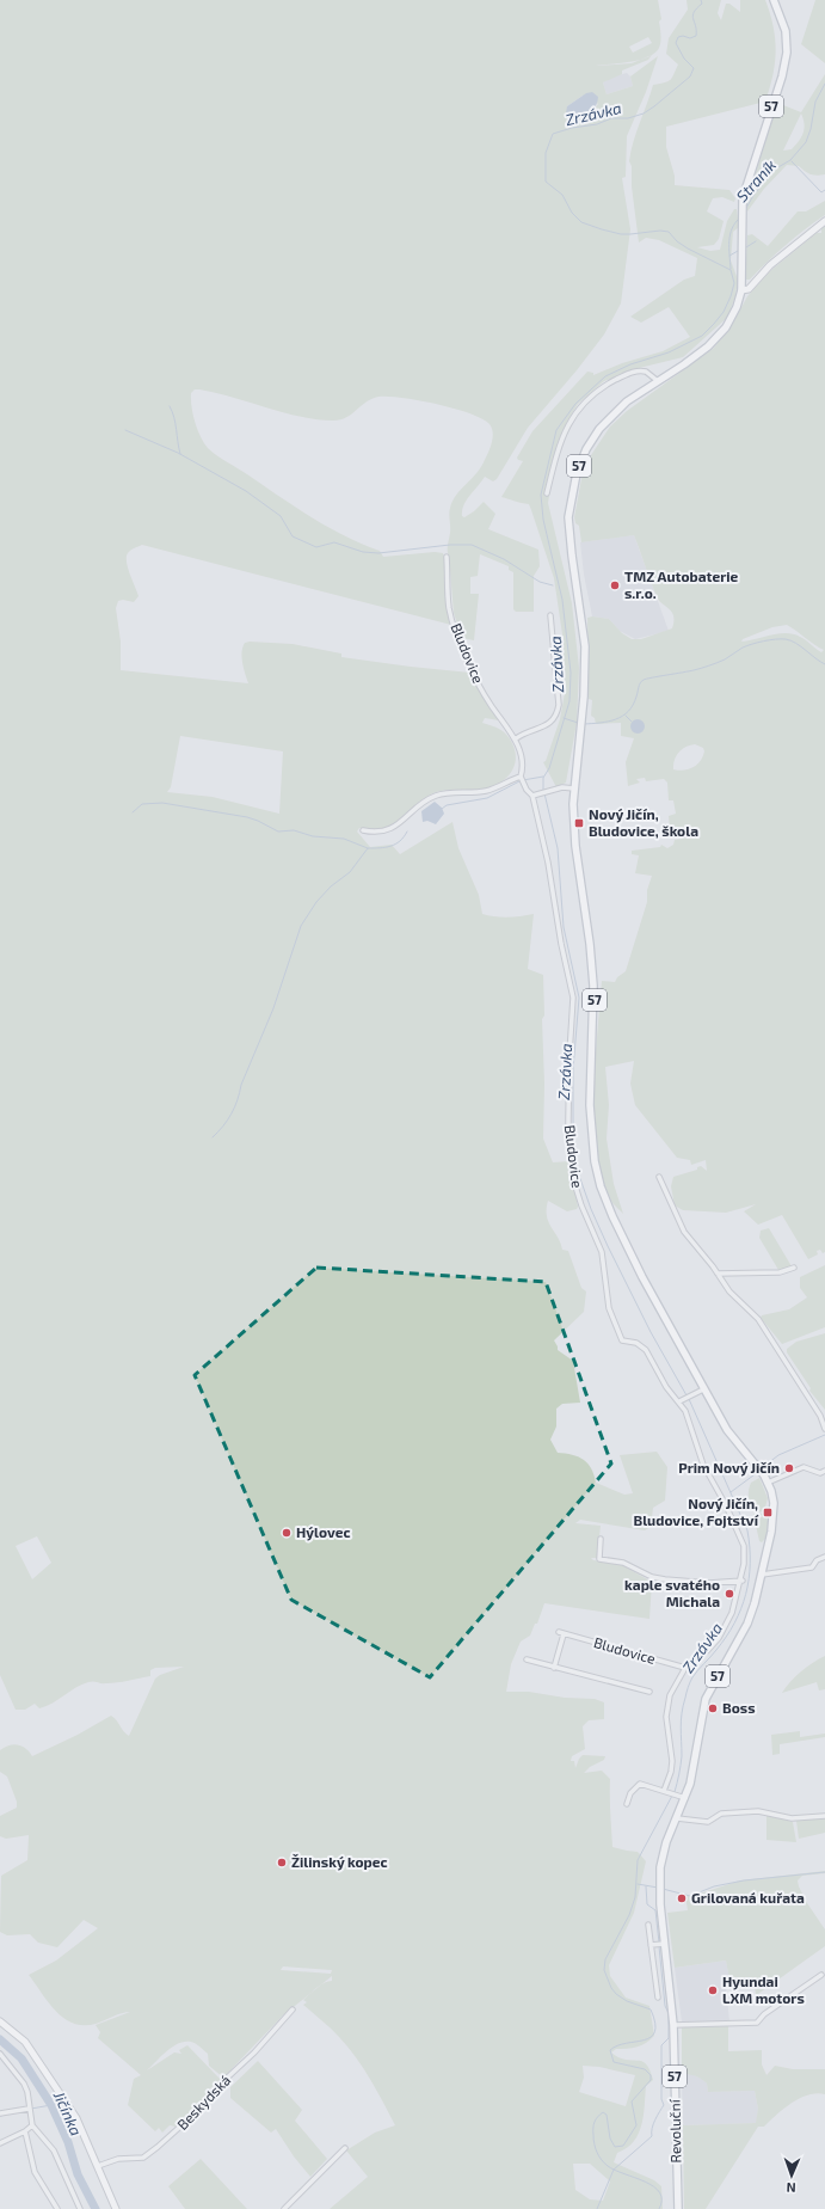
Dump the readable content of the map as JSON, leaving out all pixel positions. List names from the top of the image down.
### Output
{
  "streets": {
    "main road": ["57", "Revoluční"],
    "street": ["Bludovice", "Beskydská"]
  },
  "crossings": [
    ["57", "Revoluční"]
  ],
  "water": ["Zrzávka", "Straník", "Jičínka"],
  "places": {
    "other": [
      "TMZ Autobaterie s.r.o.",
      "Prim Nový Jičín",
      "Hýlovec",
      "kaple svatého Michala",
      "Boss",
      "Žilinský kopec",
      "Grilovaná kuřata",
      "Hyundai LXM motors"
    ],
    "transit": ["Nový Jičín, Bludovice, škola", "Nový Jičín, Bludovice, Fojtství"]
  },
  "north": "bottom"
}
